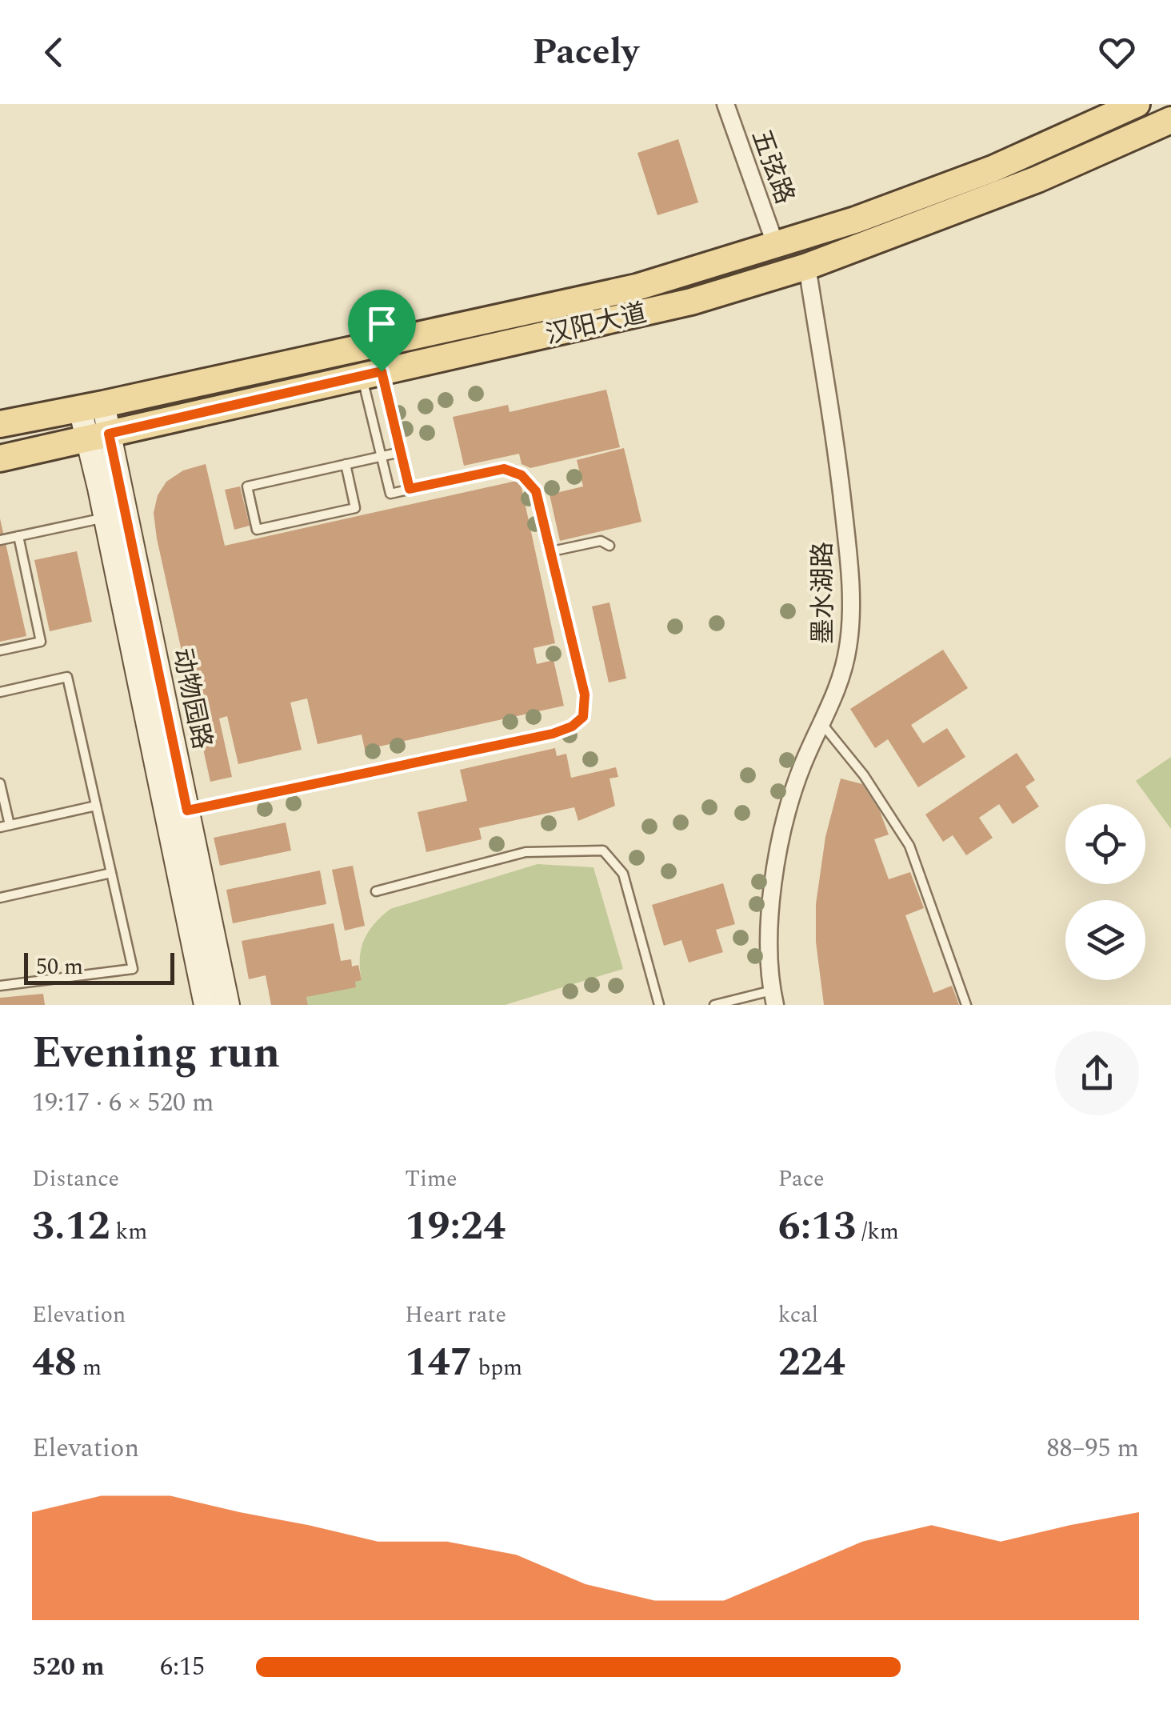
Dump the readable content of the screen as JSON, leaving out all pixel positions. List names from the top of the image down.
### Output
{
  "streets": {
    "main road": ["汉阳大道"],
    "street": ["五弦路", "墨水湖路", "动物园路"]
  },
  "crossings": [
    ["五弦路", "汉阳大道"],
    ["汉阳大道", "墨水湖路"],
    ["汉阳大道", "动物园路"]
  ],
  "scale_bar": "50 m",
  "page": {
    "header": "Pacely",
    "scale": "50 m",
    "heading": ["Evening run", "19:17 · 6 × 520 m"],
    "stats": [
      ["Distance", "3.12 km"],
      ["Time", "19:24"],
      ["Pace", "6:13 /km"],
      ["Elevation", "48 m"],
      ["Heart rate", "147 bpm"],
      ["kcal", "224"]
    ],
    "chart": ["Elevation", "88–95 m"],
    "list": [
      {
        "name": "520 m",
        "note": "6:15"
      }
    ]
  }
}
